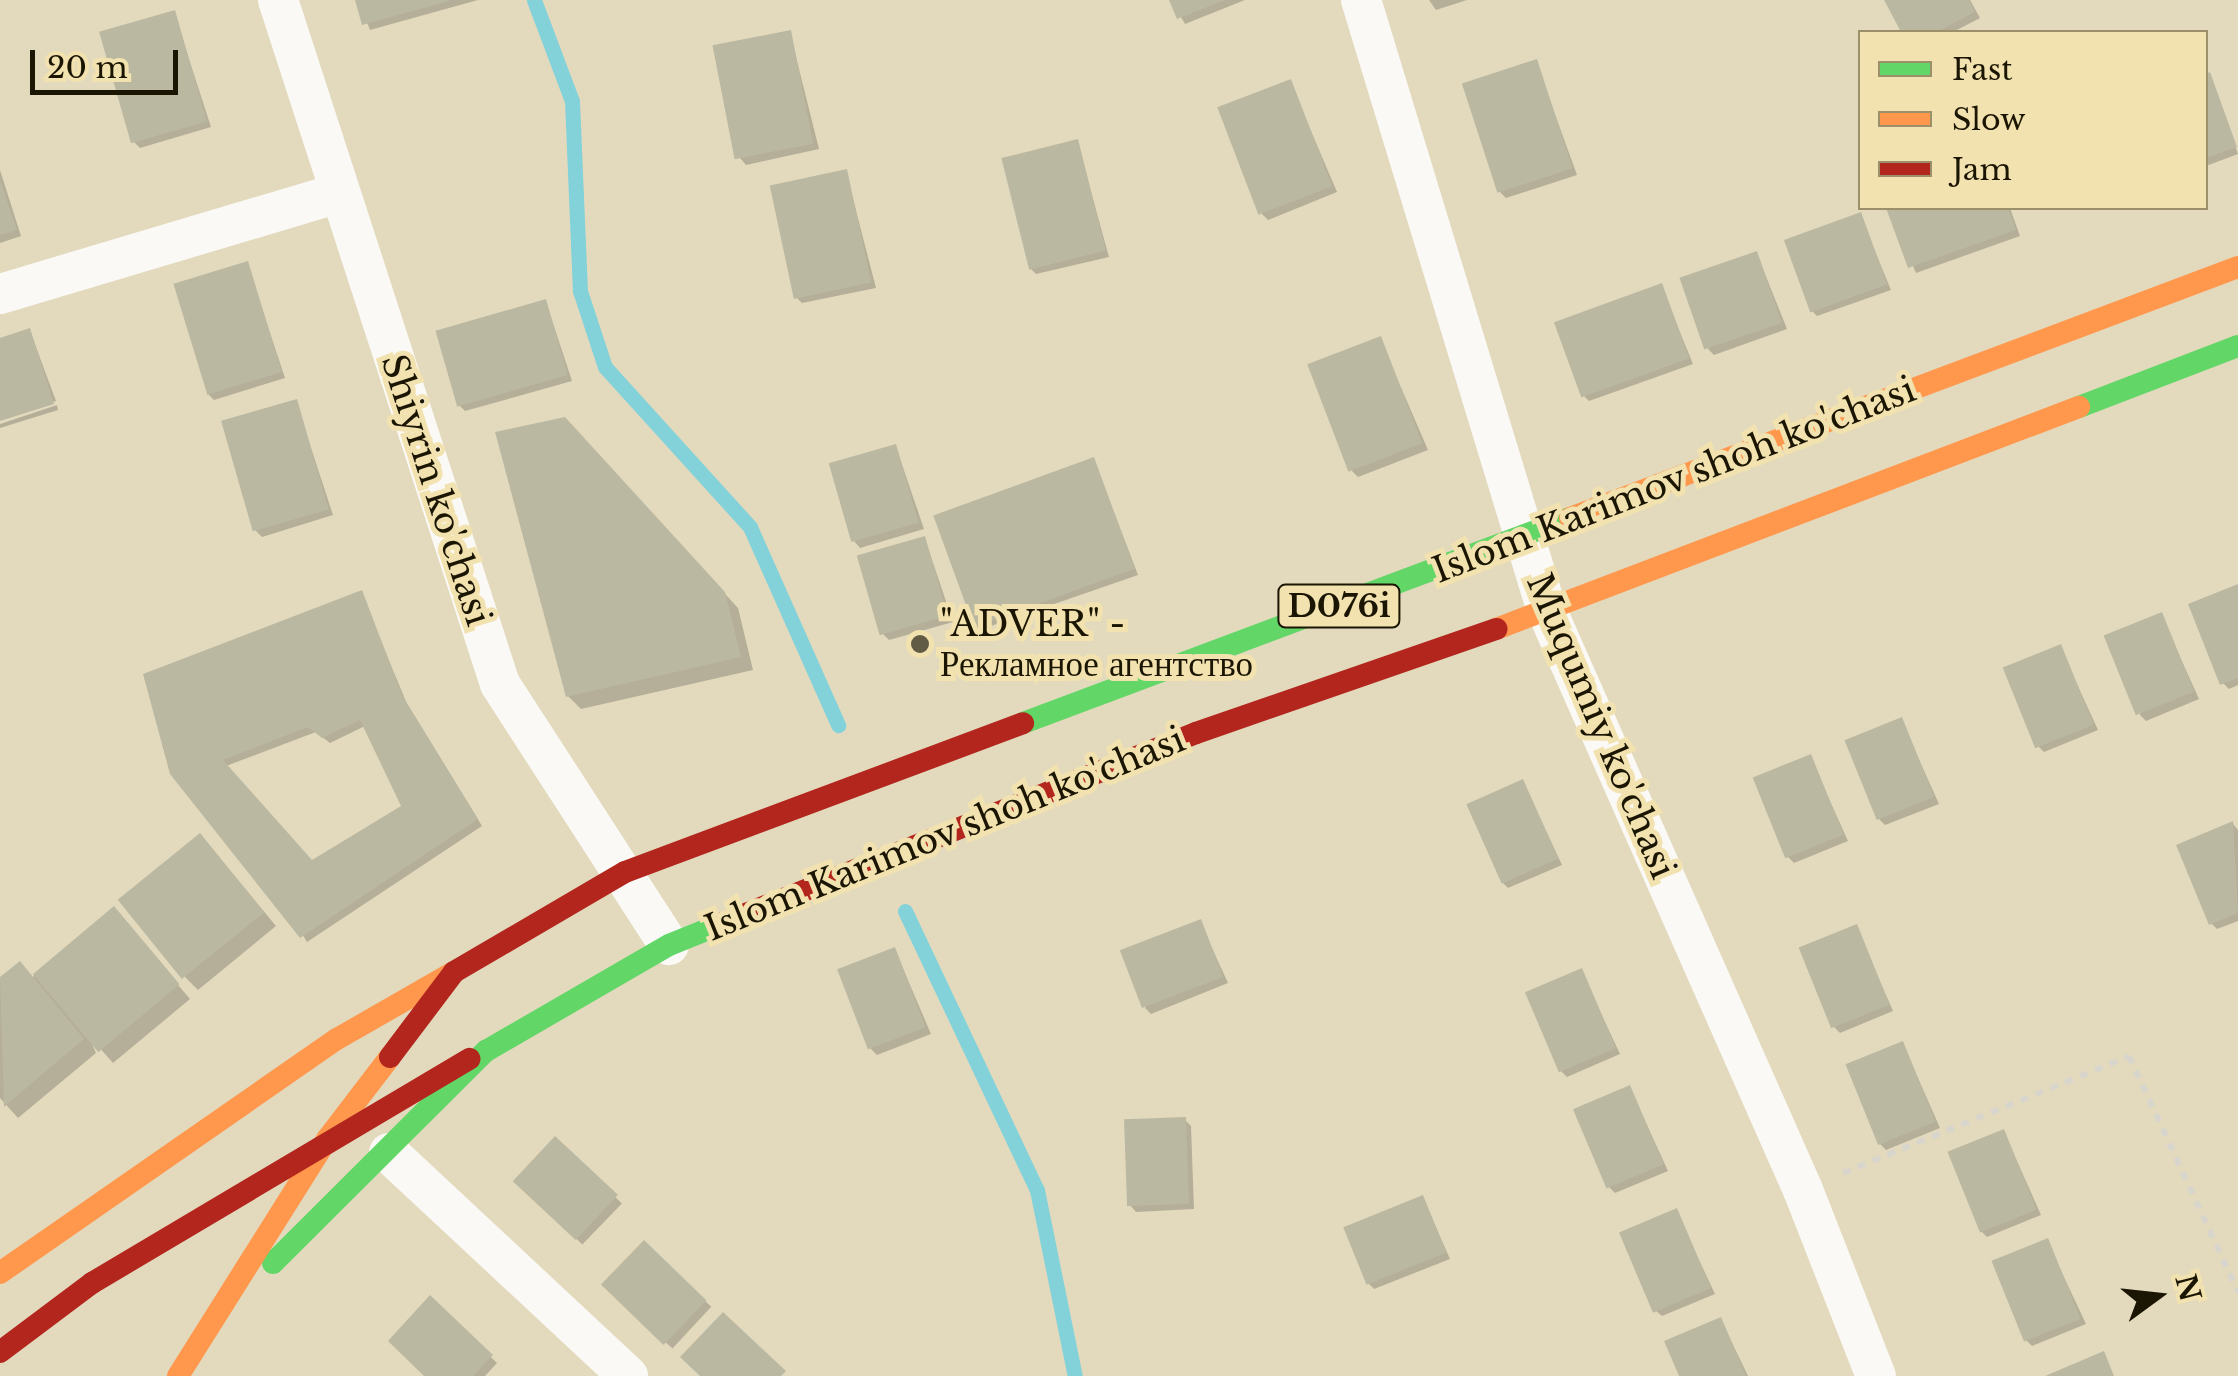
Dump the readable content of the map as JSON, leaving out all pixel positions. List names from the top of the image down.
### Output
{
  "streets": {
    "main road": ["Islom Karimov shoh ko'chasi", "D076i"],
    "street": ["Shiyrin ko'chasi", "Muqumiy ko'chasi"]
  },
  "crossings": [
    ["Islom Karimov shoh ko'chasi", "Shiyrin ko'chasi"],
    ["Islom Karimov shoh ko'chasi", "Muqumiy ko'chasi"]
  ],
  "places": ["\"ADVER\" - Рекламное агентство"],
  "legend": ["Fast", "Slow", "Jam"],
  "scale_bar": "20 m",
  "north": "right"
}
